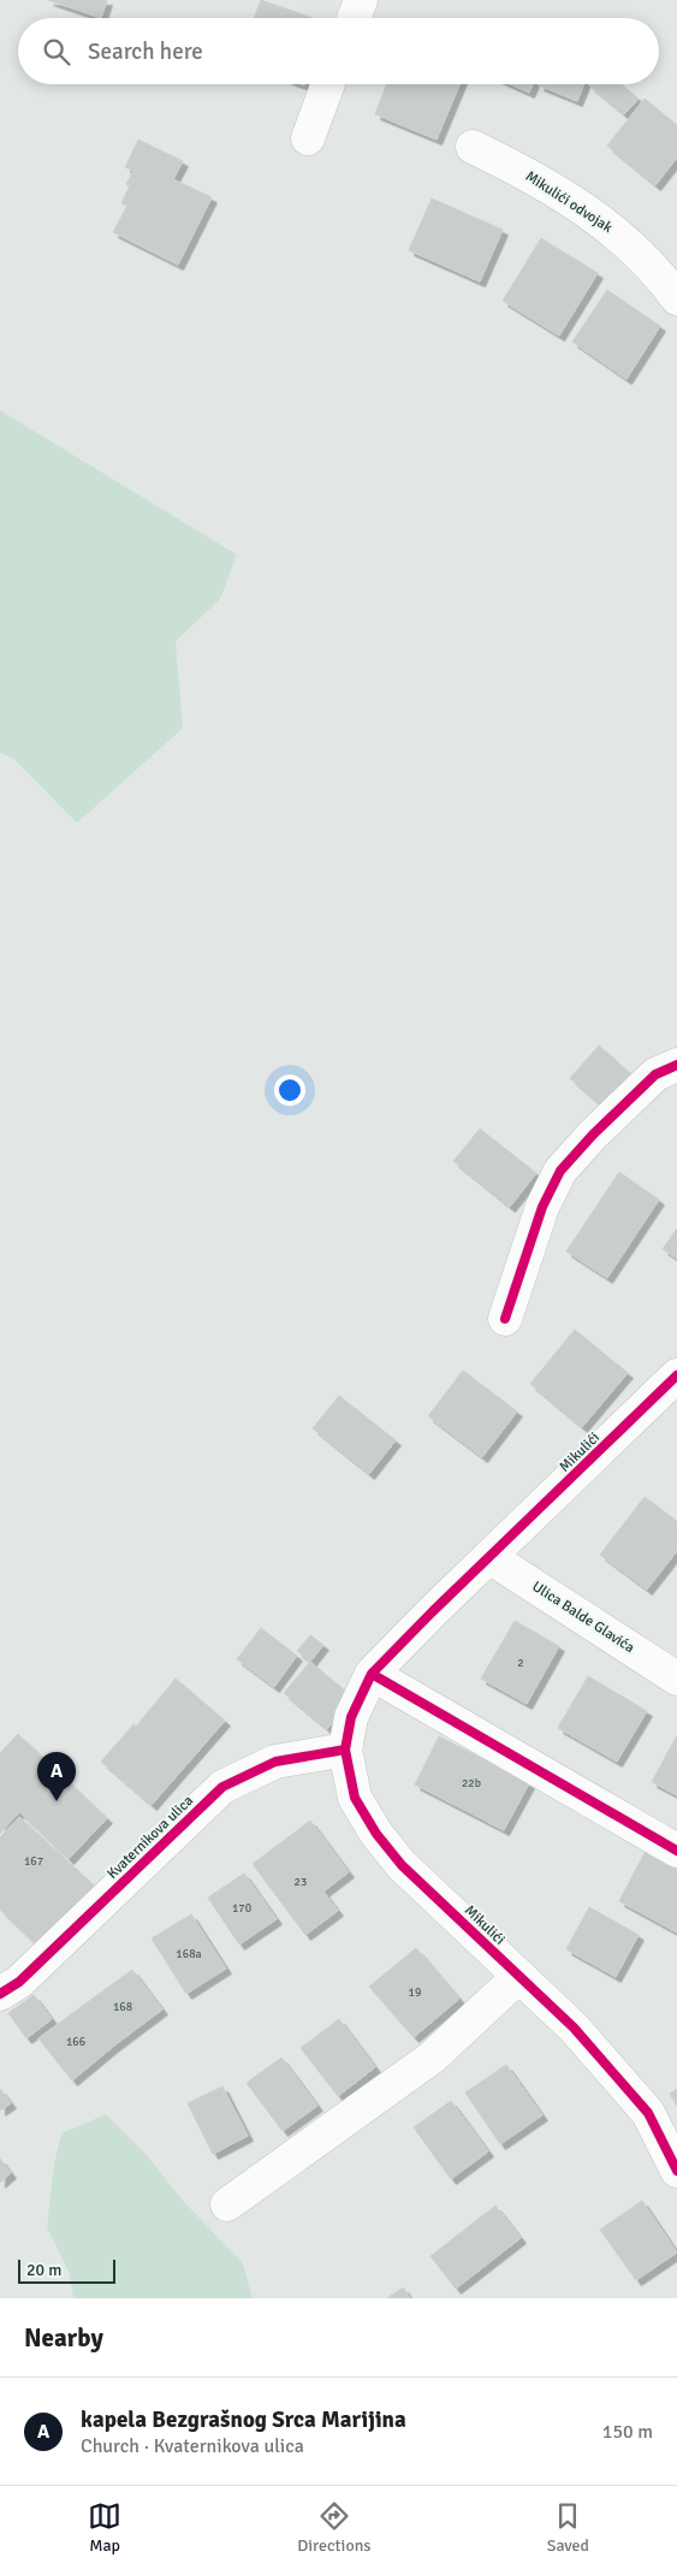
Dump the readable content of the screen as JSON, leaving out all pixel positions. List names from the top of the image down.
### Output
{
  "streets": {
    "street": [
      "Mikulići odvojak",
      "Mikulići",
      "Ulica Balde Glavića",
      "Kvaternikova ulica"
    ]
  },
  "crossings": [
    ["Mikulići", "Ulica Balde Glavića"],
    ["Mikulići", "Kvaternikova ulica"]
  ],
  "house_numbers": [
    "2",
    "22b",
    "167",
    "23",
    "170",
    "168a",
    "19",
    "168",
    "166"
  ],
  "scale_bar": "20 m",
  "page": {
    "search": "Search here",
    "pins": "A",
    "scale": "20 m",
    "heading": "Nearby",
    "list": [
      {
        "mark": "A",
        "name": "kapela Bezgrašnog Srca Marijina",
        "note": "Church · Kvaternikova ulica",
        "value": "150 m"
      }
    ],
    "nav": ["Map", "Directions", "Saved"]
  }
}
